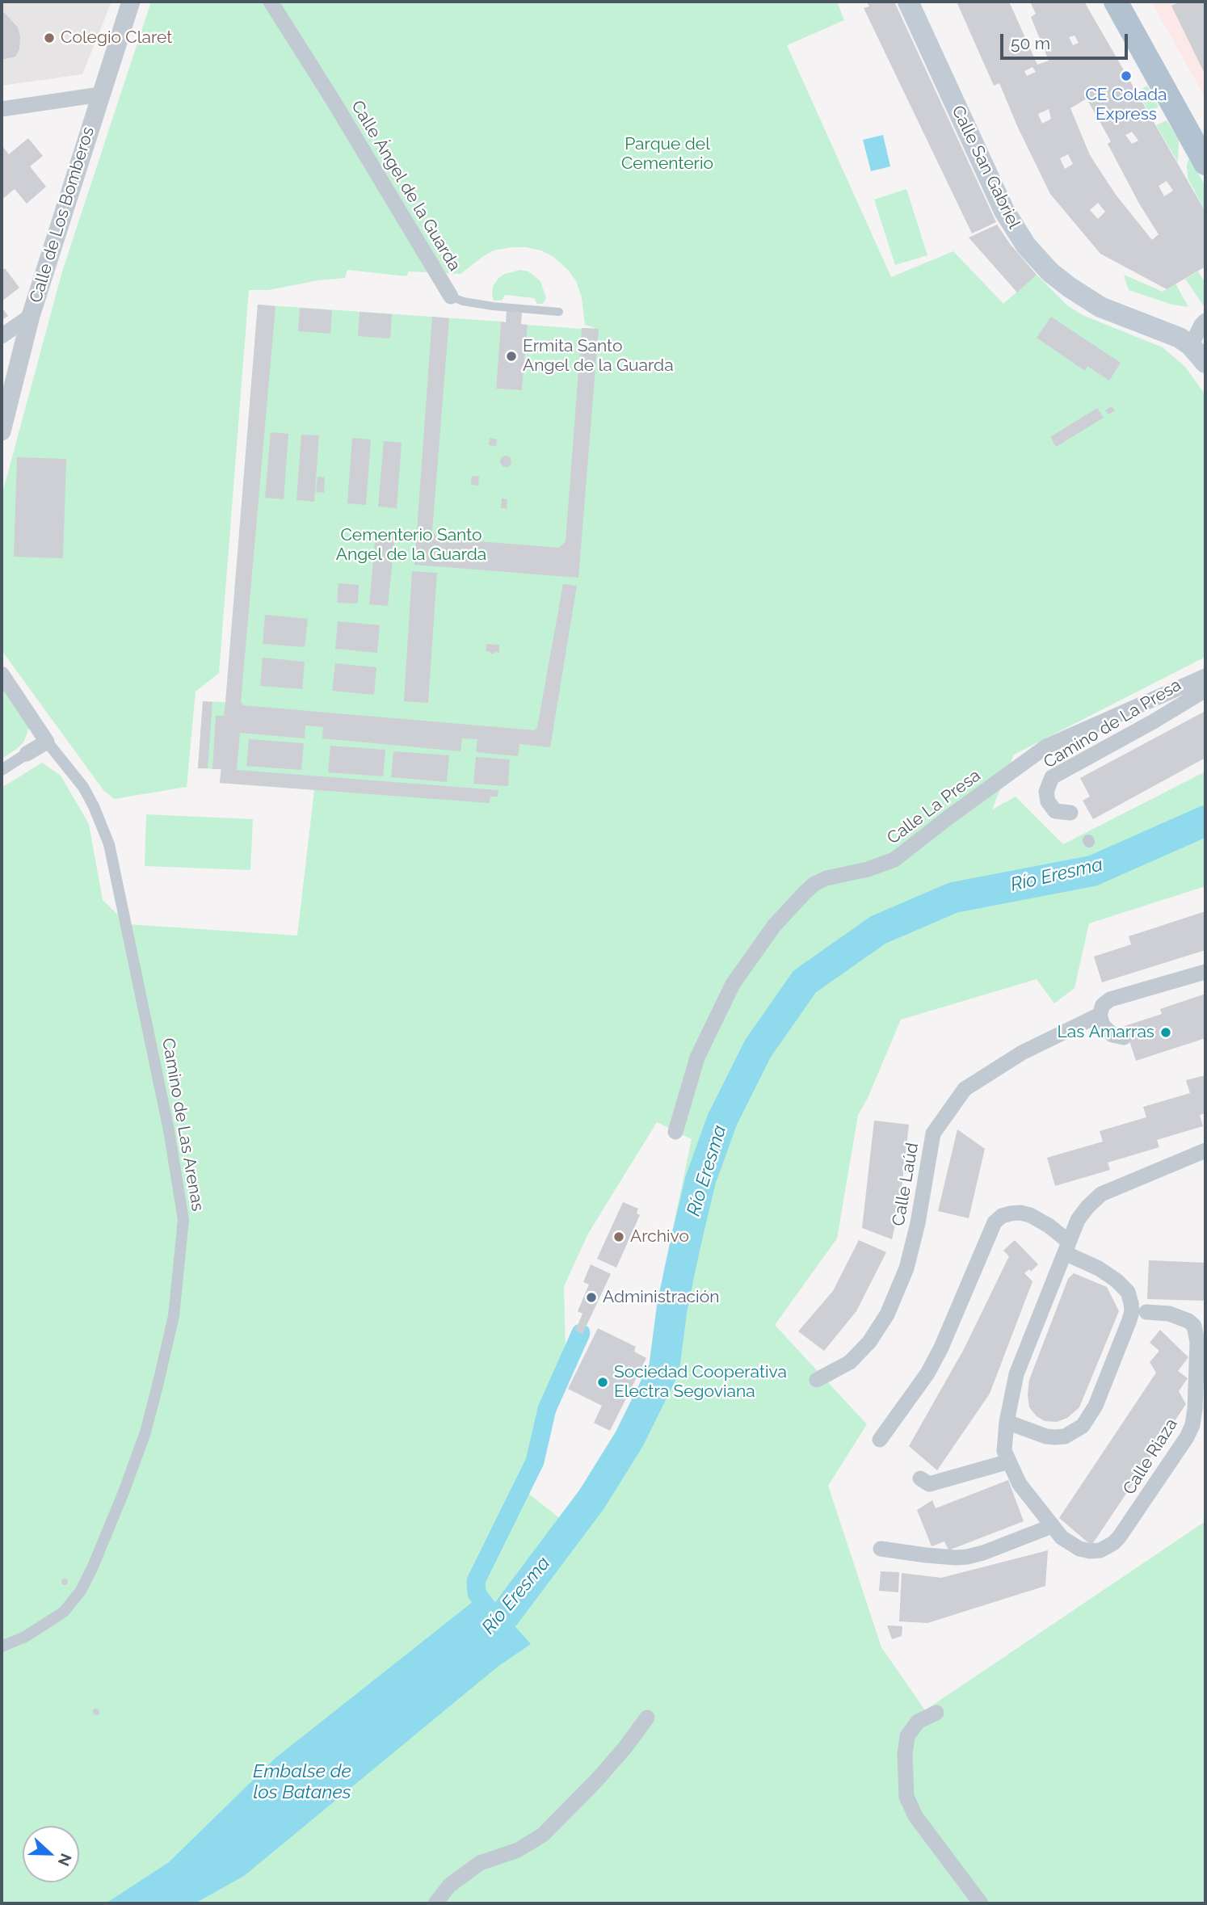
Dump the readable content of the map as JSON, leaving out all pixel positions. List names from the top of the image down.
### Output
{
  "streets": {
    "main road": ["Calle San Gabriel"],
    "street": [
      "Calle Ángel de la Guarda",
      "Calle de Los Bomberos",
      "Camino de La Presa",
      "Calle La Presa",
      "Camino de Las Arenas",
      "Calle Laúd",
      "Calle Riaza"
    ]
  },
  "water": ["Río Eresma", "Embalse de los Batanes"],
  "parks": ["Parque del Cementerio", "Cementerio Santo Angel de la Guarda"],
  "places": [
    "Colegio Claret",
    "CE Colada Express",
    "Ermita Santo Angel de la Guarda",
    "Las Amarras",
    "Archivo",
    "Administración",
    "Sociedad Cooperativa Electra Segoviana"
  ],
  "scale_bar": "50 m",
  "north": "right"
}
